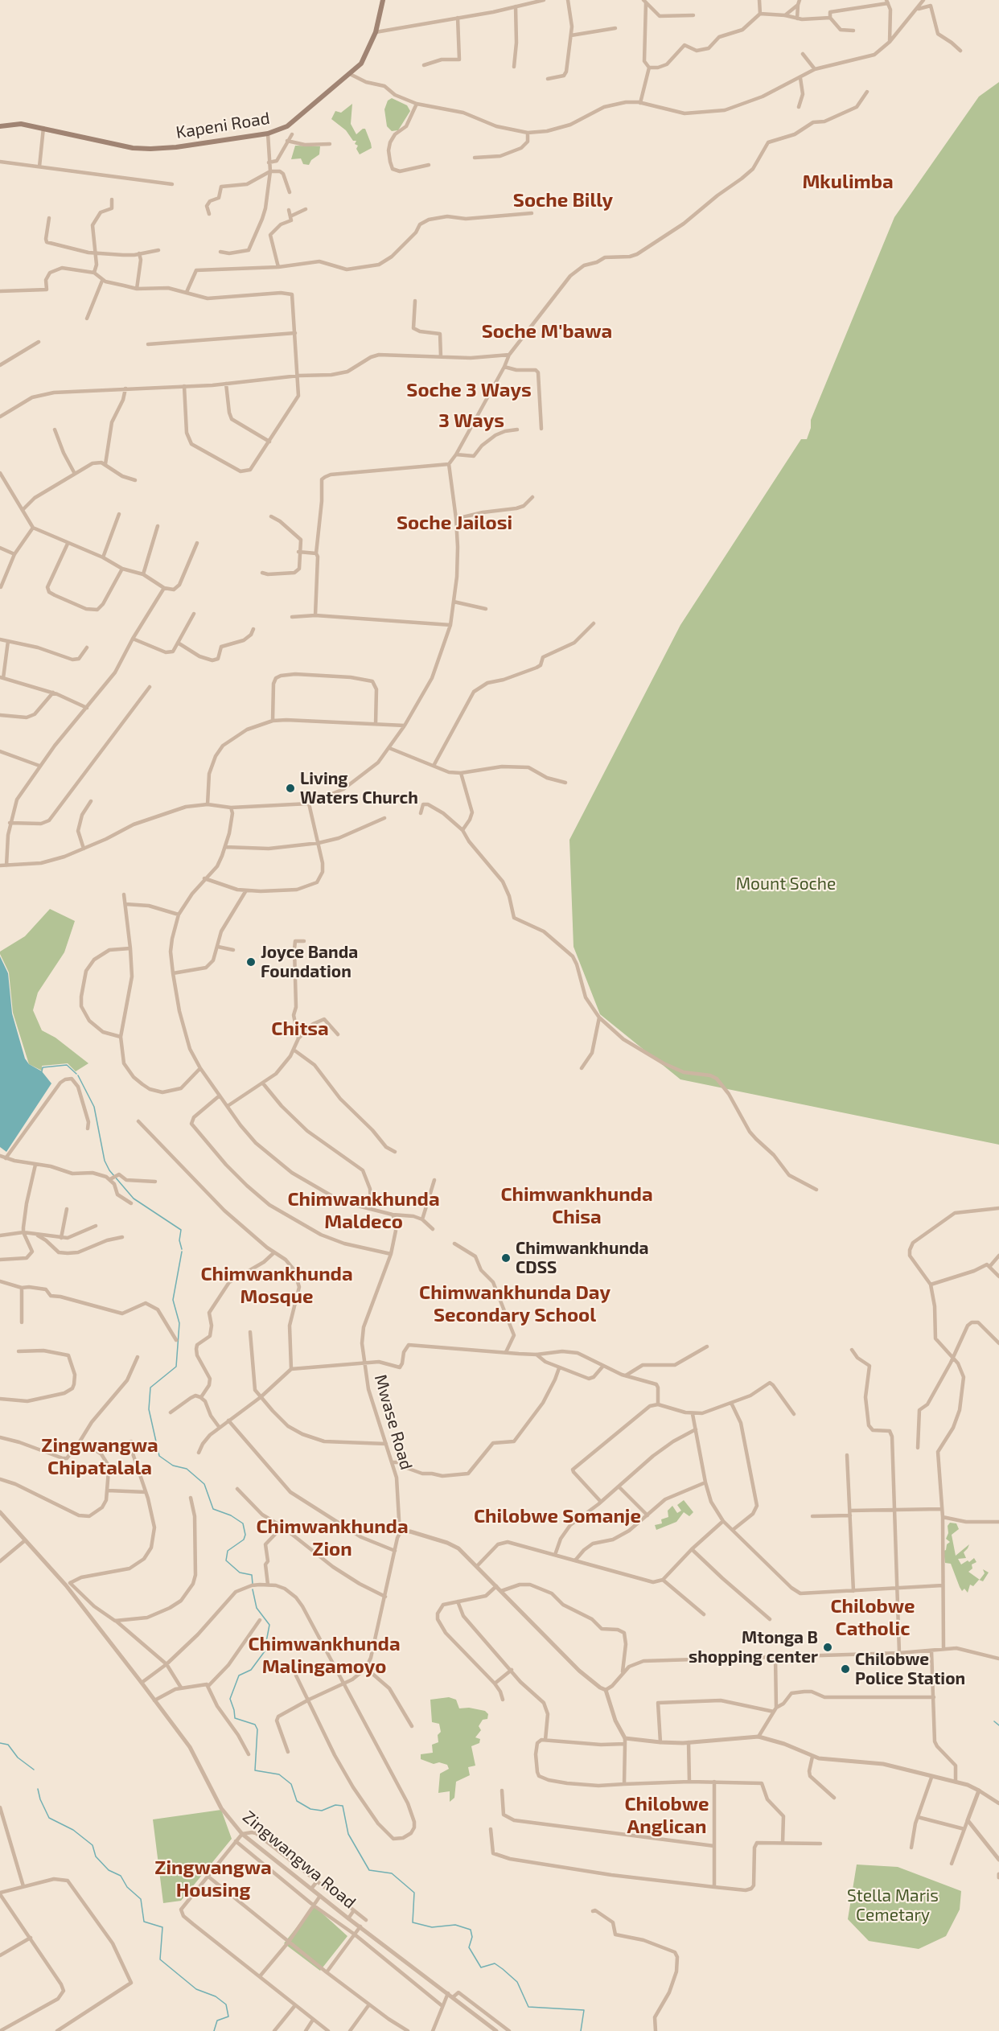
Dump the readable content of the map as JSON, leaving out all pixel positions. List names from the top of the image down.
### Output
{
  "streets": {
    "main road": ["Kapeni Road"],
    "street": ["Mwase Road", "Zingwangwa Road"]
  },
  "districts": [
    "Mkulimba",
    "Soche Billy",
    "Soche M'bawa",
    "Soche 3 Ways",
    "3 Ways",
    "Soche Jailosi",
    "Chitsa",
    "Chimwankhunda Chisa",
    "Chimwankhunda Maldeco",
    "Chimwankhunda Mosque",
    "Chimwankhunda Day Secondary School",
    "Zingwangwa Chipatalala",
    "Chilobwe Somanje",
    "Chimwankhunda Zion",
    "Chilobwe Catholic",
    "Chimwankhunda Malingamoyo",
    "Chilobwe Anglican",
    "Zingwangwa Housing"
  ],
  "parks": ["Mount Soche", "Stella Maris Cemetary"],
  "places": [
    "Living Waters Church",
    "Joyce Banda Foundation",
    "Chimwankhunda CDSS",
    "Mtonga B shopping center",
    "Chilobwe Police Station"
  ]
}
